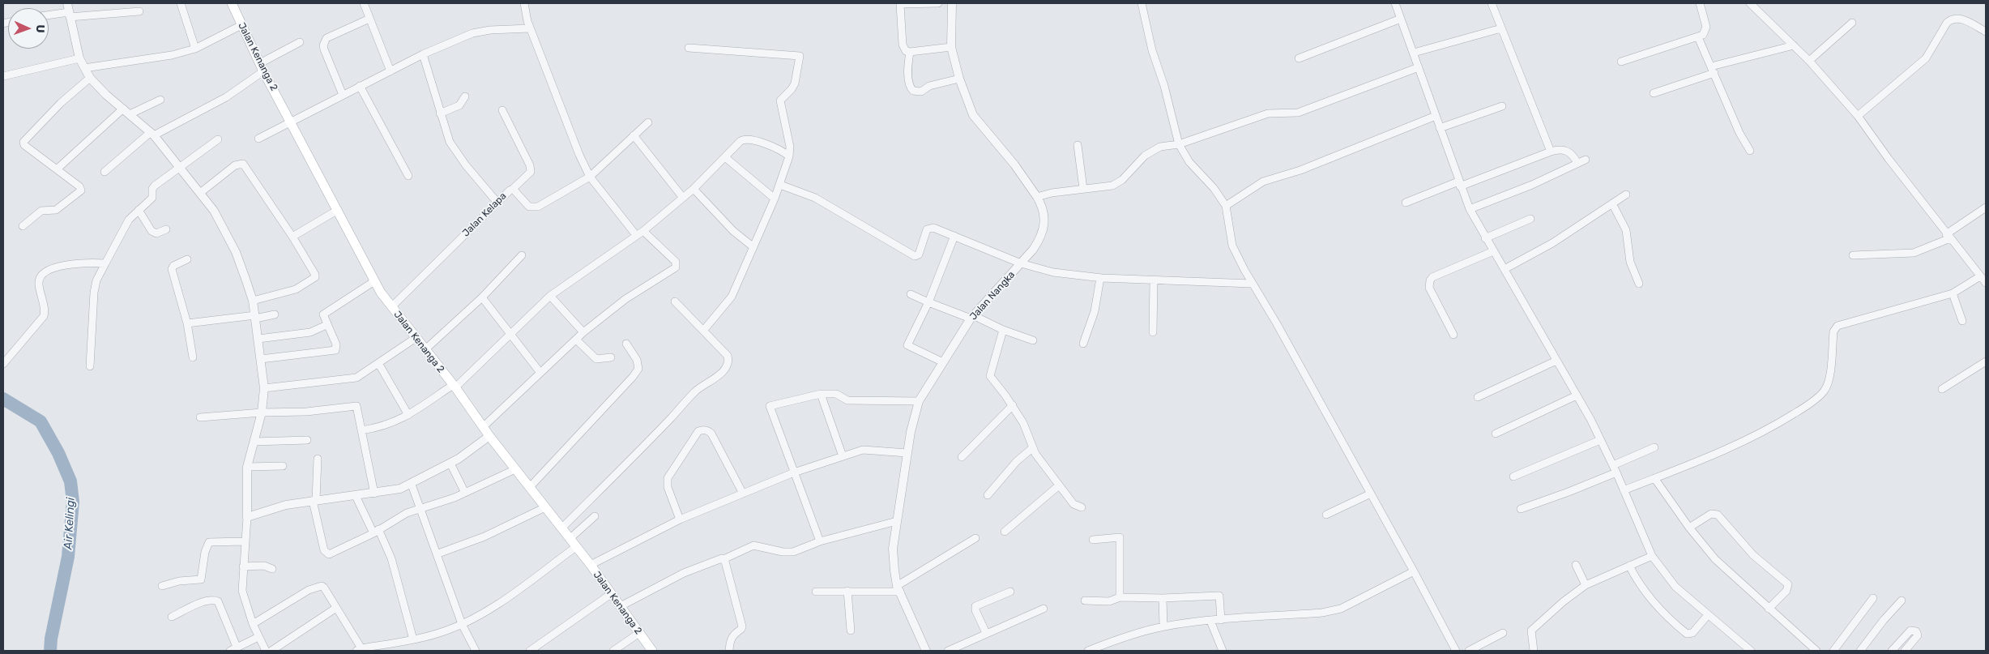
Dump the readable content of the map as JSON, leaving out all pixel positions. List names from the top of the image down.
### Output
{
  "streets": {
    "main road": ["Jalan Kenanga 2"],
    "street": ["Jalan Kelapa", "Jalan Nangka"]
  },
  "crossings": [
    ["Jalan Kenanga 2", "Jalan Kelapa"]
  ],
  "water": ["Air Kelingi"],
  "north": "right"
}
